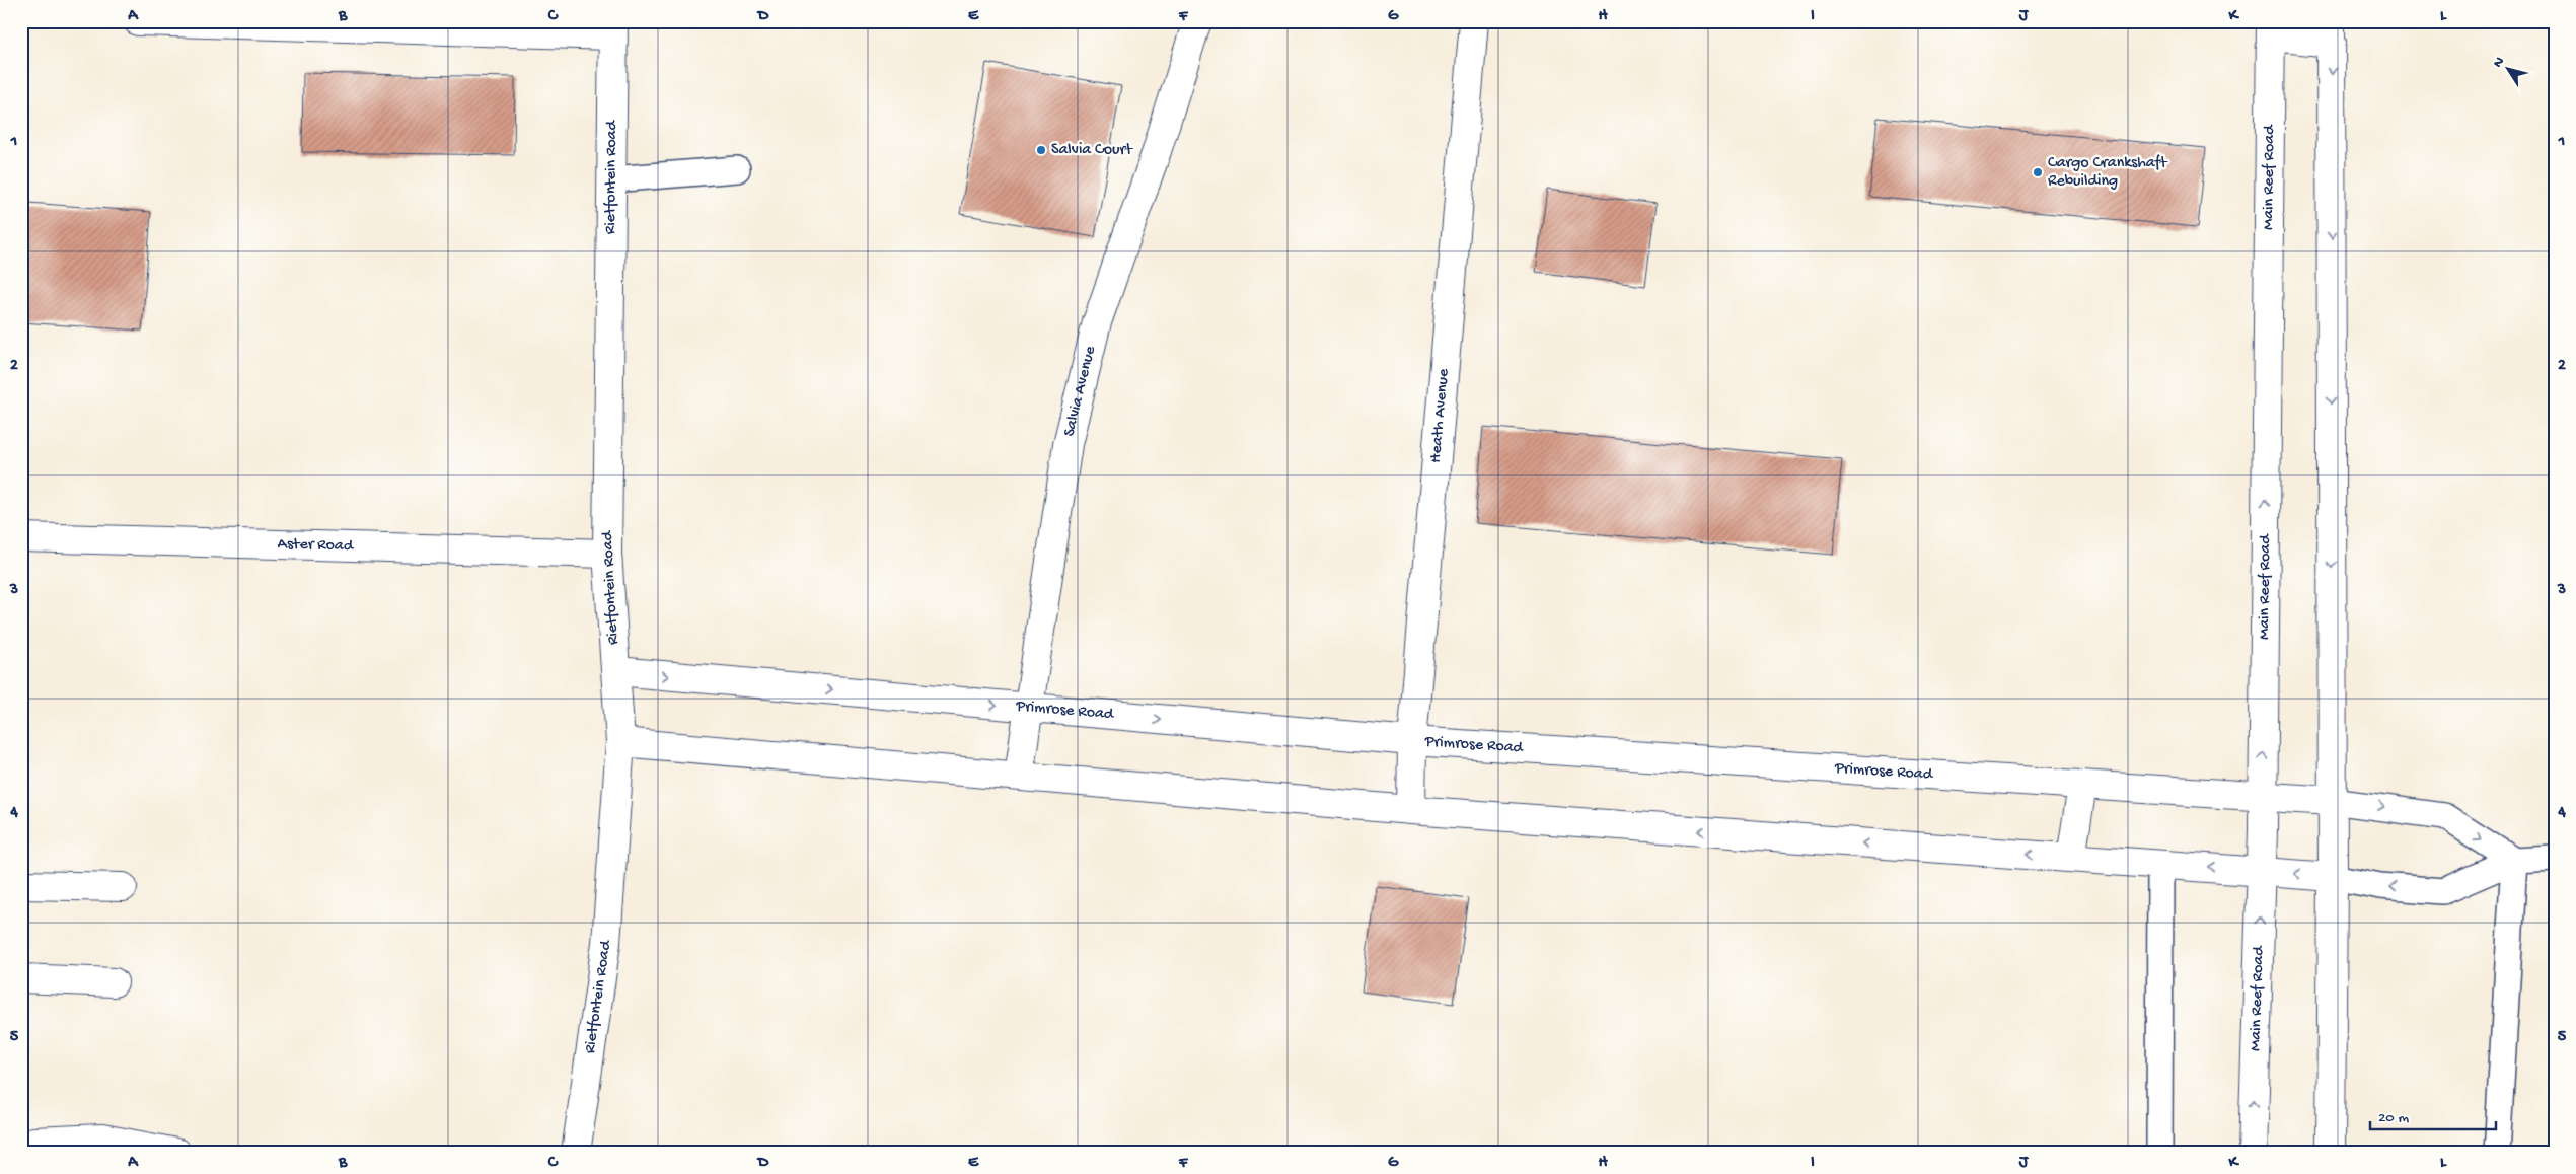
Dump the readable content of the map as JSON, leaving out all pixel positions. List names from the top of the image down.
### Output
{
  "streets": {
    "street": [
      "Main Reef Road",
      "Rietfontein Road",
      "Salvia Avenue",
      "Heath Avenue",
      "Aster Road",
      "Primrose Road"
    ]
  },
  "crossings": [
    ["Main Reef Road", "Primrose Road"],
    ["Rietfontein Road", "Aster Road"],
    ["Rietfontein Road", "Primrose Road"],
    ["Salvia Avenue", "Primrose Road"],
    ["Heath Avenue", "Primrose Road"]
  ],
  "places": ["Salvia Court", "Cargo Crankshaft Rebuilding"],
  "scale_bar": "20 m",
  "north": "top left",
  "grid": {
    "columns": [
      "A",
      "B",
      "C",
      "D",
      "E",
      "F",
      "G",
      "H",
      "I",
      "J",
      "K",
      "L"
    ],
    "rows": [
      "1",
      "2",
      "3",
      "4",
      "5"
    ]
  }
}
